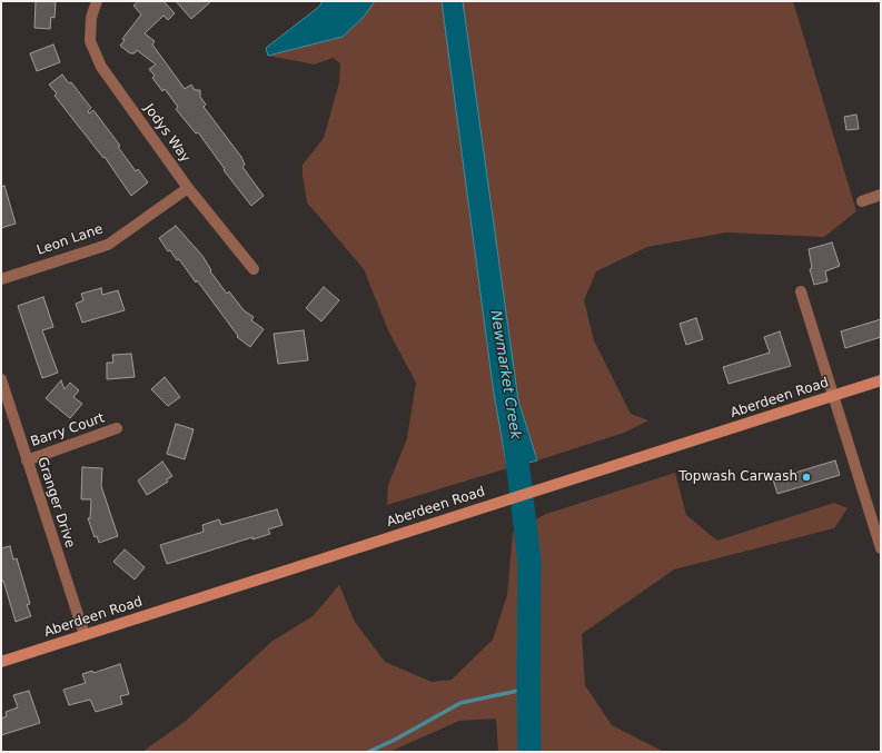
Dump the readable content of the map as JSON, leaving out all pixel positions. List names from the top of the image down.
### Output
{
  "streets": {
    "main road": ["Aberdeen Road"],
    "street": [
      "Jodys Way",
      "Leon Lane",
      "Barry Court",
      "Granger Drive"
    ]
  },
  "crossings": [
    ["Jodys Way", "Leon Lane"],
    ["Aberdeen Road", "Granger Drive"],
    ["Barry Court", "Granger Drive"]
  ],
  "water": ["Newmarket Creek"],
  "places": ["Topwash Carwash"]
}
